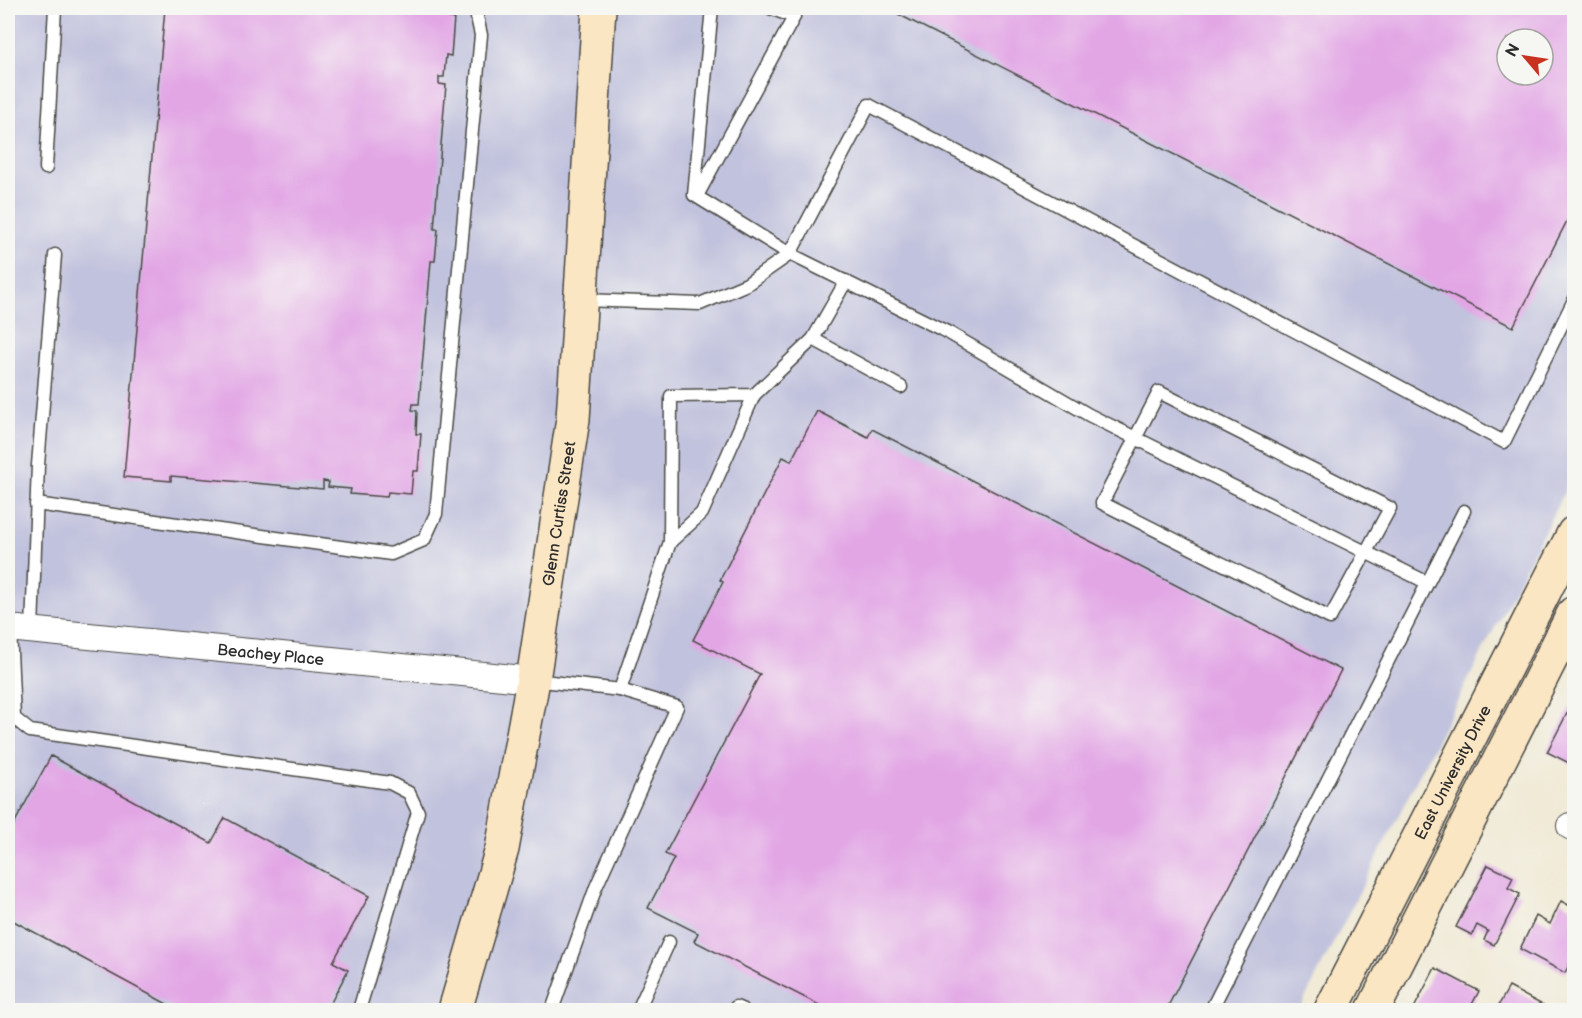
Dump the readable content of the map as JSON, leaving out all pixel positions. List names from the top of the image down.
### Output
{
  "streets": {
    "street": ["Glenn Curtiss Street", "Beachey Place", "East University Drive"]
  },
  "crossings": [
    ["Glenn Curtiss Street", "Beachey Place"]
  ],
  "north": "top left"
}
